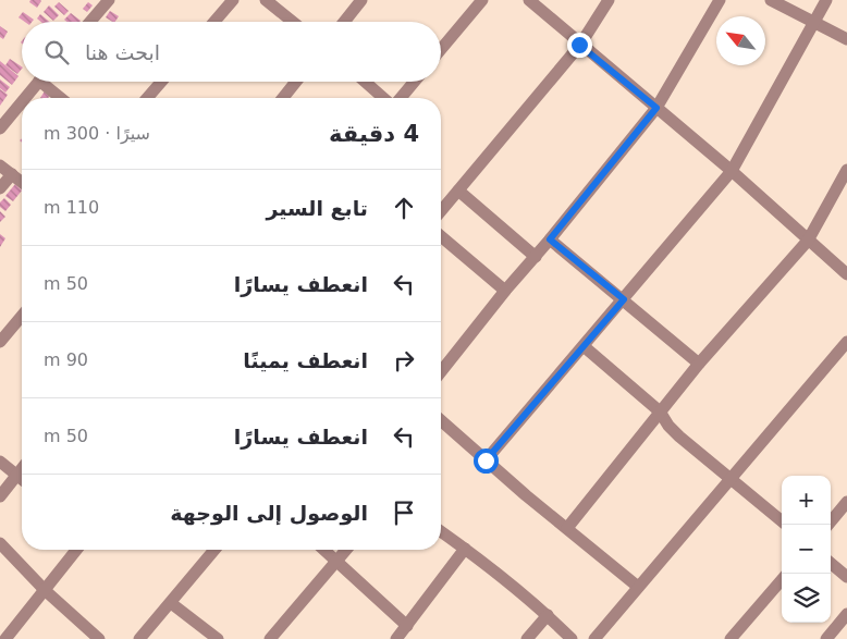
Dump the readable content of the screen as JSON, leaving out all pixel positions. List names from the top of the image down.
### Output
{
  "north": "top left",
  "page": {
    "search": "ابحث هنا",
    "heading": ["4 دقيقة", "سيرًا · 300 m"],
    "list": [
      ["تابع السير", "110 m"],
      ["انعطف يسارًا", "50 m"],
      ["انعطف يمينًا", "90 m"],
      ["انعطف يسارًا", "50 m"],
      "الوصول إلى الوجهة"
    ],
    "map_buttons": ["+", "−"]
  }
}
